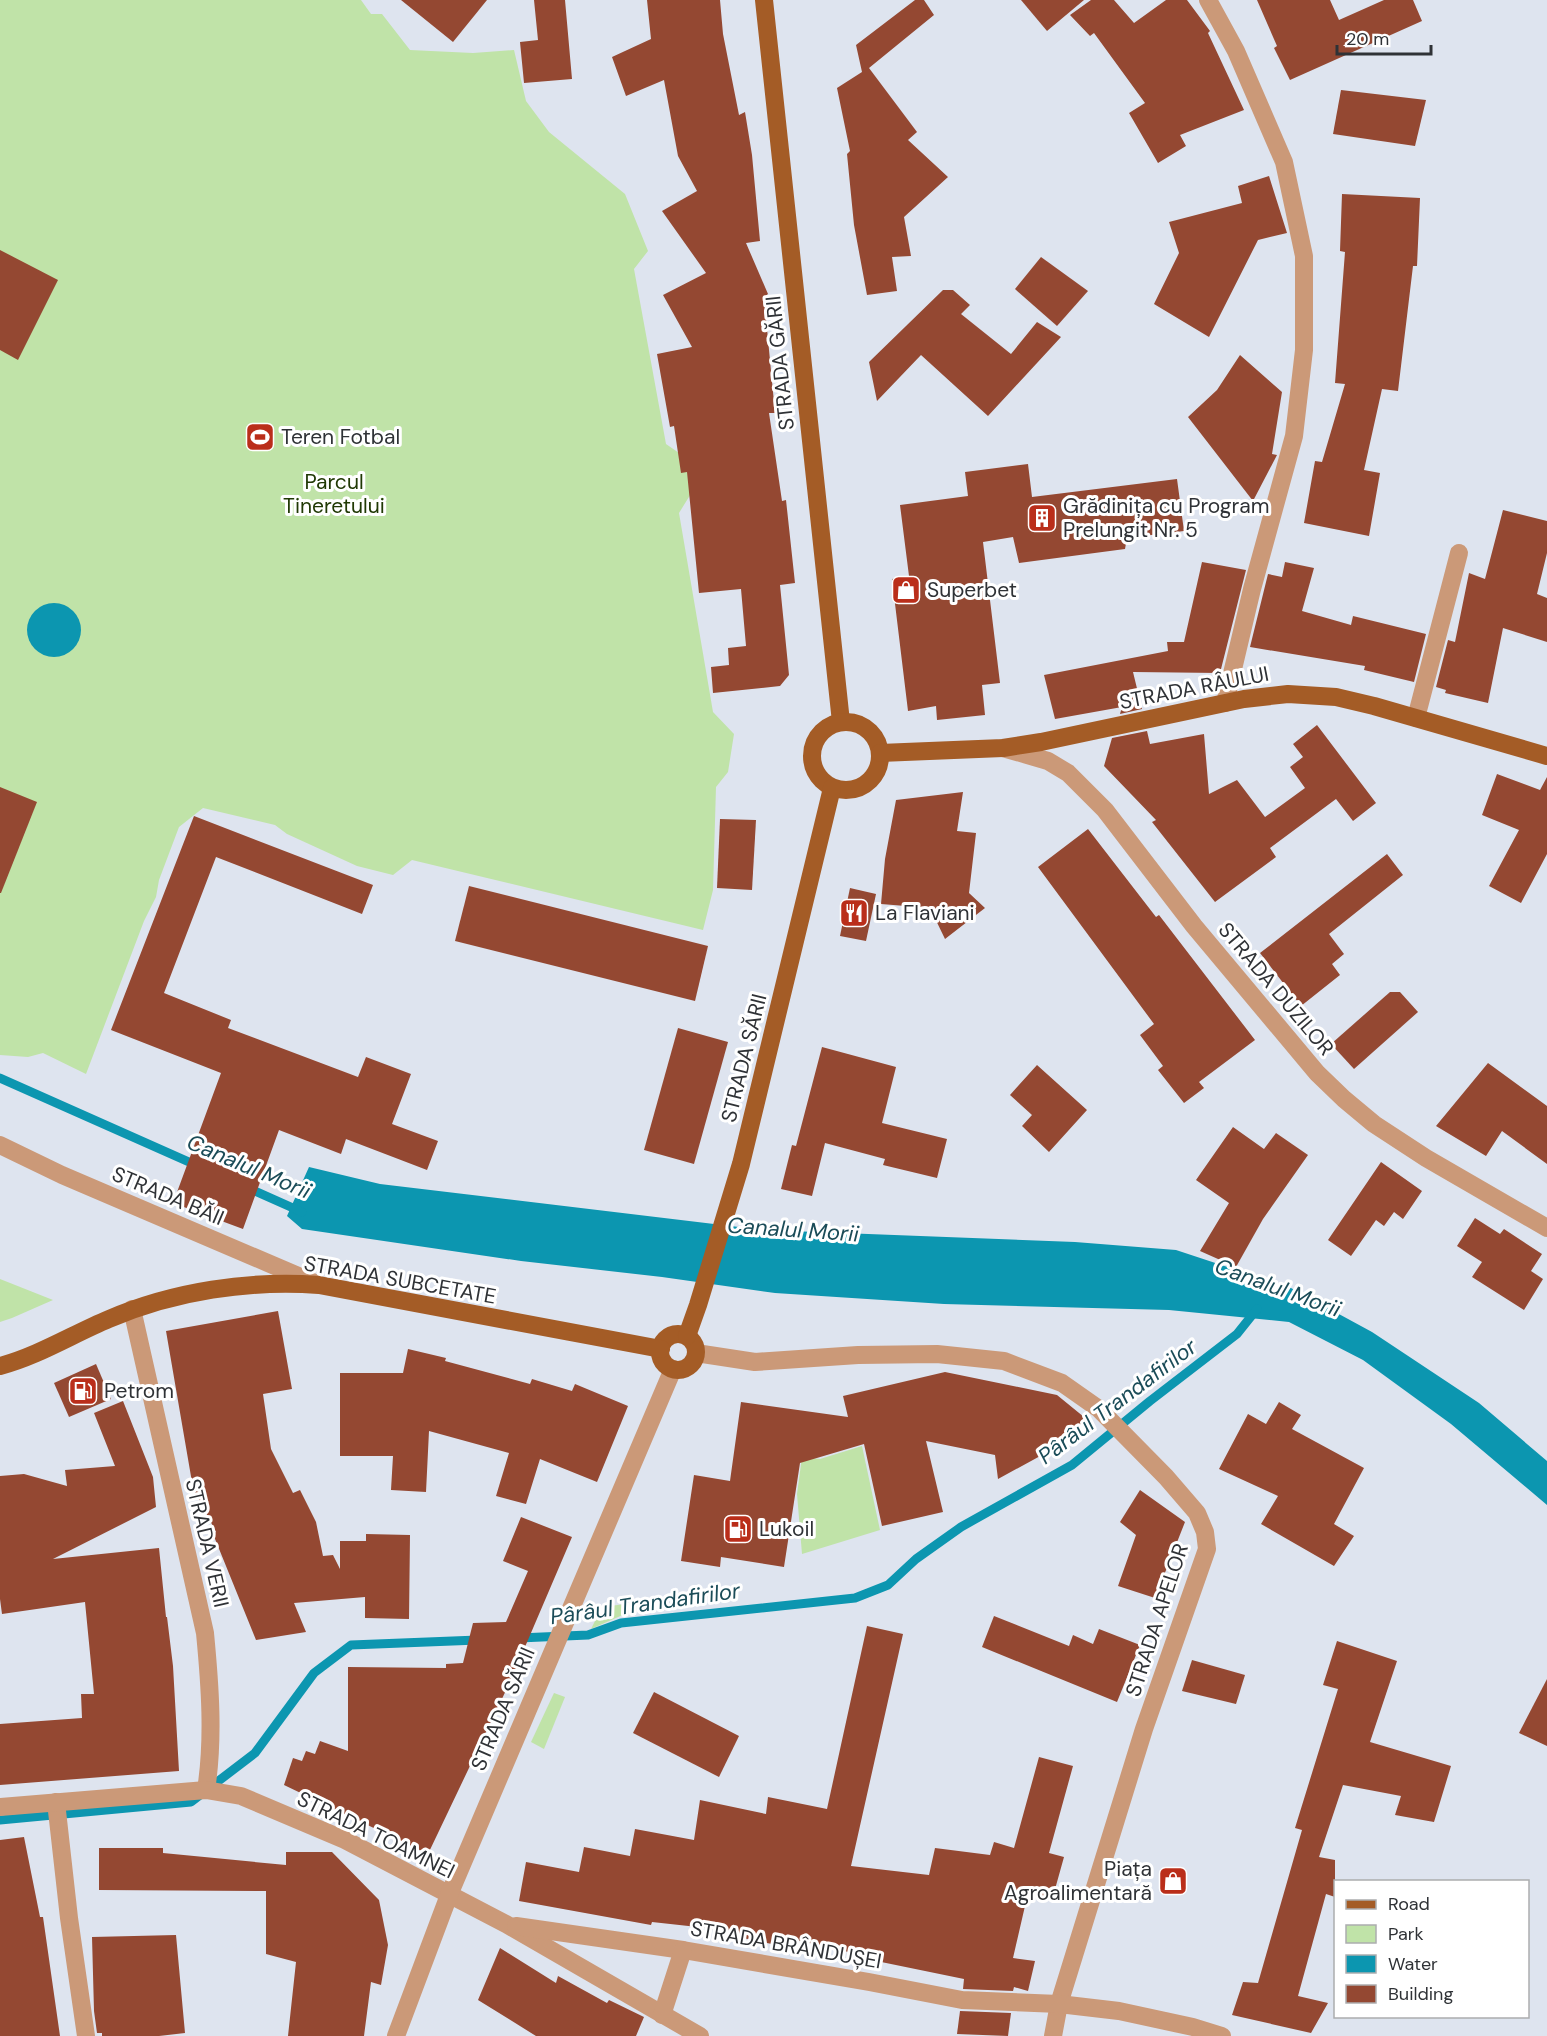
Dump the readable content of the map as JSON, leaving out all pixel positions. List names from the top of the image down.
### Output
{
  "streets": {
    "main road": [
      "STRADA GĂRII",
      "STRADA RÂULUI",
      "STRADA SĂRII",
      "STRADA SUBCETATE"
    ],
    "street": [
      "STRADA DUZILOR",
      "STRADA BĂII",
      "STRADA VERII",
      "STRADA APELOR",
      "STRADA TOAMNEI",
      "STRADA BRÂNDUȘEI"
    ]
  },
  "crossings": [
    ["STRADA GĂRII", "STRADA RÂULUI"],
    ["STRADA GĂRII", "STRADA SĂRII"],
    ["STRADA RÂULUI", "STRADA DUZILOR"],
    ["STRADA RÂULUI", "STRADA SĂRII"],
    ["STRADA SĂRII", "STRADA SUBCETATE"],
    ["STRADA SĂRII", "STRADA APELOR"],
    ["STRADA SĂRII", "STRADA TOAMNEI"],
    ["STRADA BĂII", "STRADA SUBCETATE"],
    ["STRADA SUBCETATE", "STRADA VERII"],
    ["STRADA SUBCETATE", "STRADA APELOR"],
    ["STRADA VERII", "STRADA TOAMNEI"],
    ["STRADA APELOR", "STRADA BRÂNDUȘEI"],
    ["STRADA TOAMNEI", "STRADA BRÂNDUȘEI"]
  ],
  "water": ["Canalul Morii", "Pârâul Trandafirilor"],
  "parks": ["Parcul Tineretului"],
  "places": {
    "sports": ["Teren Fotbal"],
    "building": ["Grădinița cu Program Prelungit Nr. 5"],
    "shop": ["Superbet", "Piața Agroalimentară"],
    "restaurant": ["La Flaviani"],
    "fuel station": ["Petrom", "Lukoil"]
  },
  "legend": [
    "Road",
    "Park",
    "Water",
    "Building"
  ],
  "scale_bar": "20 m"
}
